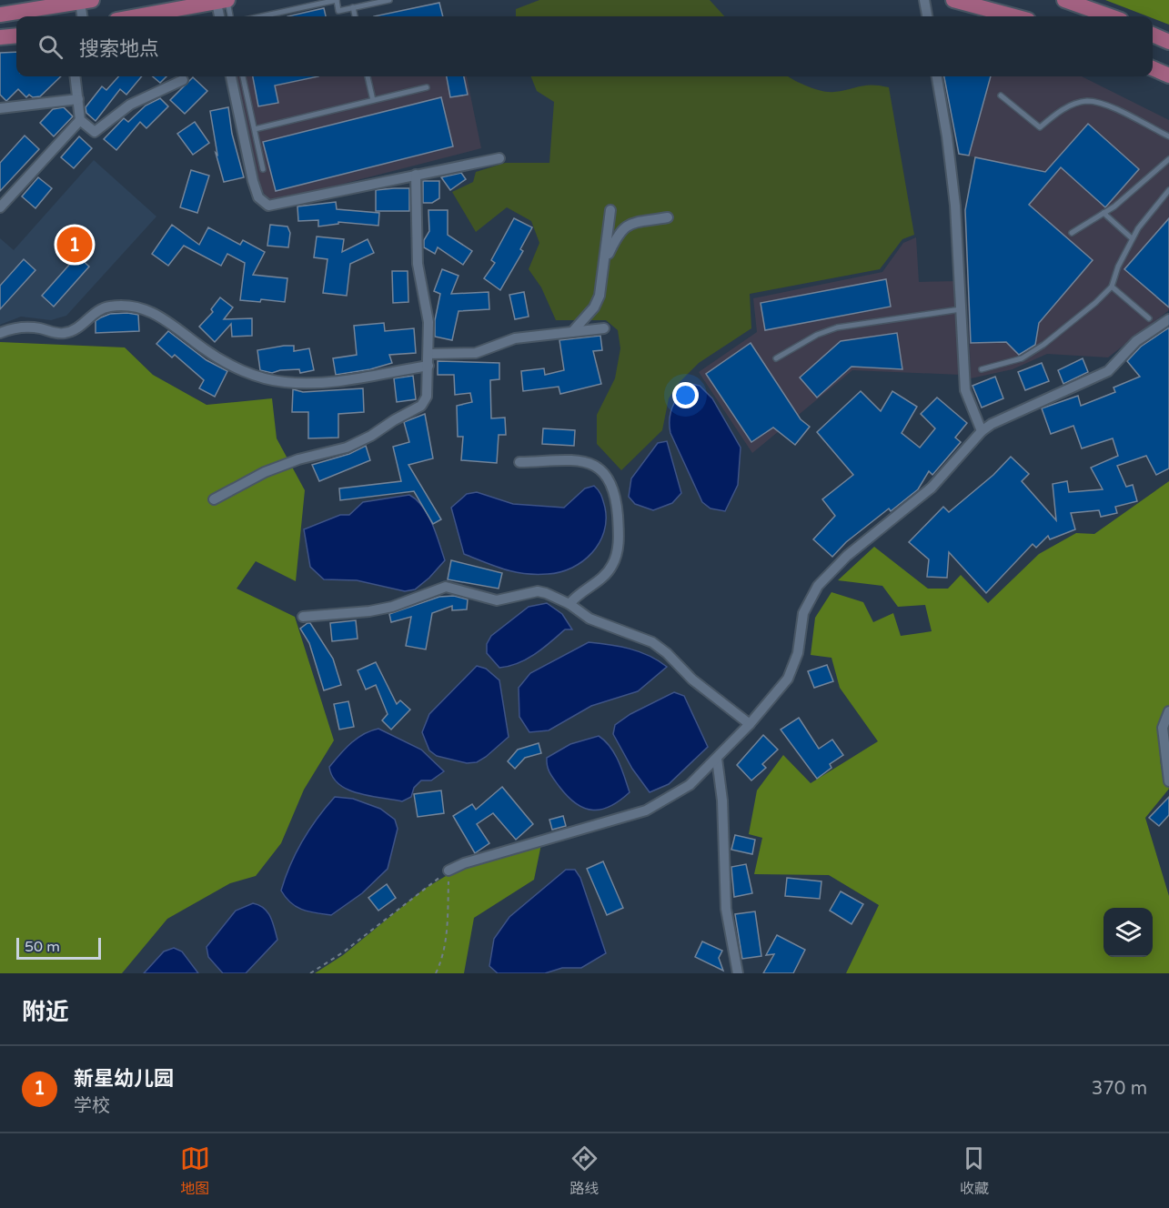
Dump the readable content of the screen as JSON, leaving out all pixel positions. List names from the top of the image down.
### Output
{
  "scale_bar": "50 m",
  "page": {
    "search": "搜索地点",
    "pins": "1",
    "scale": "50 m",
    "heading": "附近",
    "list": [
      {
        "mark": "1",
        "name": "新星幼儿园",
        "note": "学校",
        "value": "370 m"
      }
    ],
    "nav": ["地图", "路线", "收藏"]
  }
}
